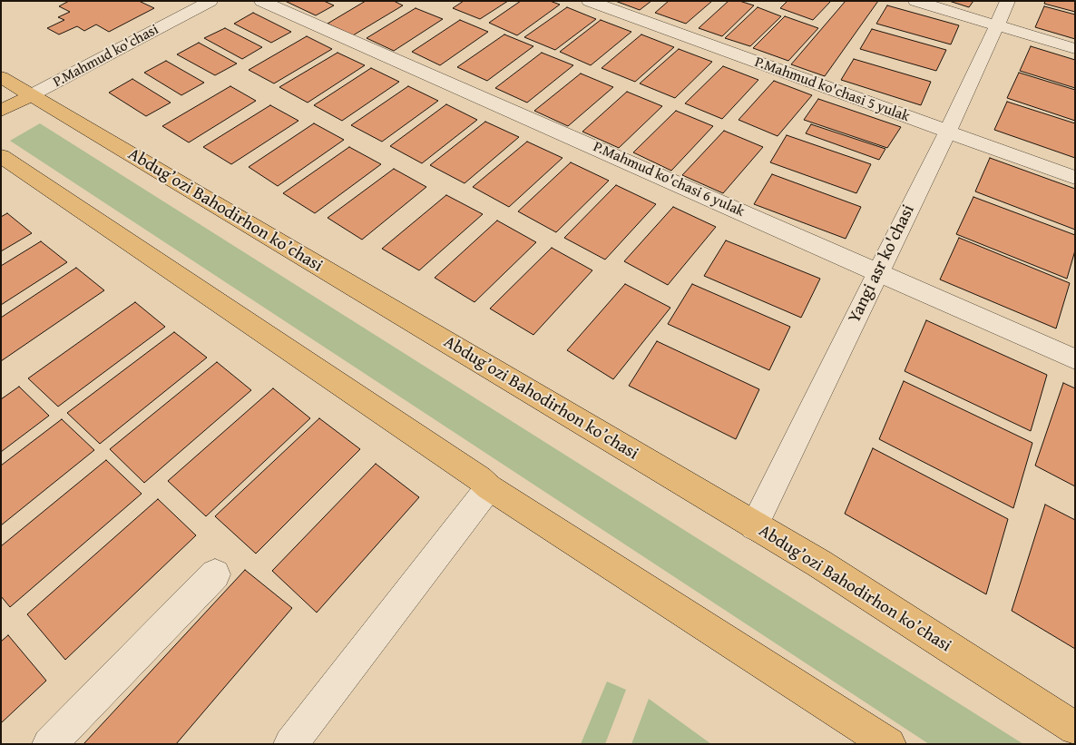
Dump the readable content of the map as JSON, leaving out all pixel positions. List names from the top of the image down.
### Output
{
  "streets": {
    "main road": ["P.Mahmud ko'chasi", "Abdug’ozi Bahodirhon ko’chasi"],
    "street": ["P.Mahmud ko'chasi 5 yulak", "P.Mahmud ko'chasi 6 yulak", "Yangi asr ko'chasi"]
  },
  "crossings": [
    ["P.Mahmud ko'chasi", "Abdug’ozi Bahodirhon ko’chasi"],
    ["P.Mahmud ko'chasi 5 yulak", "Yangi asr ko'chasi"],
    ["P.Mahmud ko'chasi 6 yulak", "Yangi asr ko'chasi"],
    ["Abdug’ozi Bahodirhon ko’chasi", "Yangi asr ko'chasi"]
  ]
}
